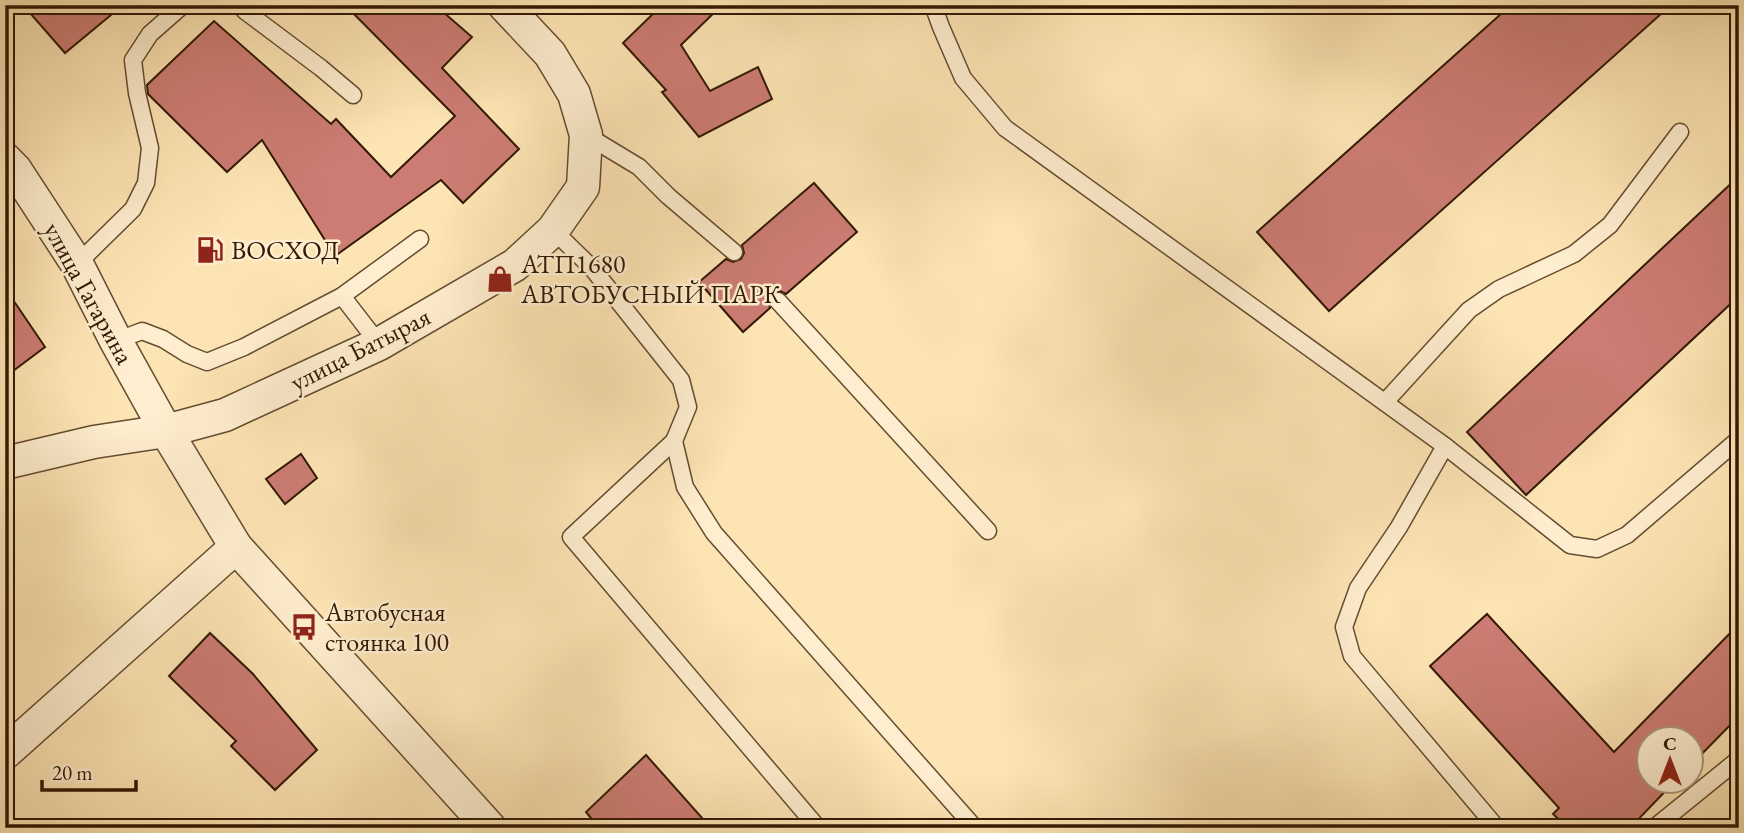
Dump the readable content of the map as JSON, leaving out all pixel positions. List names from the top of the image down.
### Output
{
  "streets": {
    "street": ["улица Гагарина", "улица Батырая"]
  },
  "crossings": [
    ["улица Гагарина", "улица Батырая"]
  ],
  "places": {
    "fuel station": ["ВОСХОД"],
    "shop": ["АТП1680 АВТОБУСНЫЙ ПАРК"],
    "bus stop": ["Автобусная стоянка 100"]
  },
  "scale_bar": "20 m",
  "north": "top"
}
